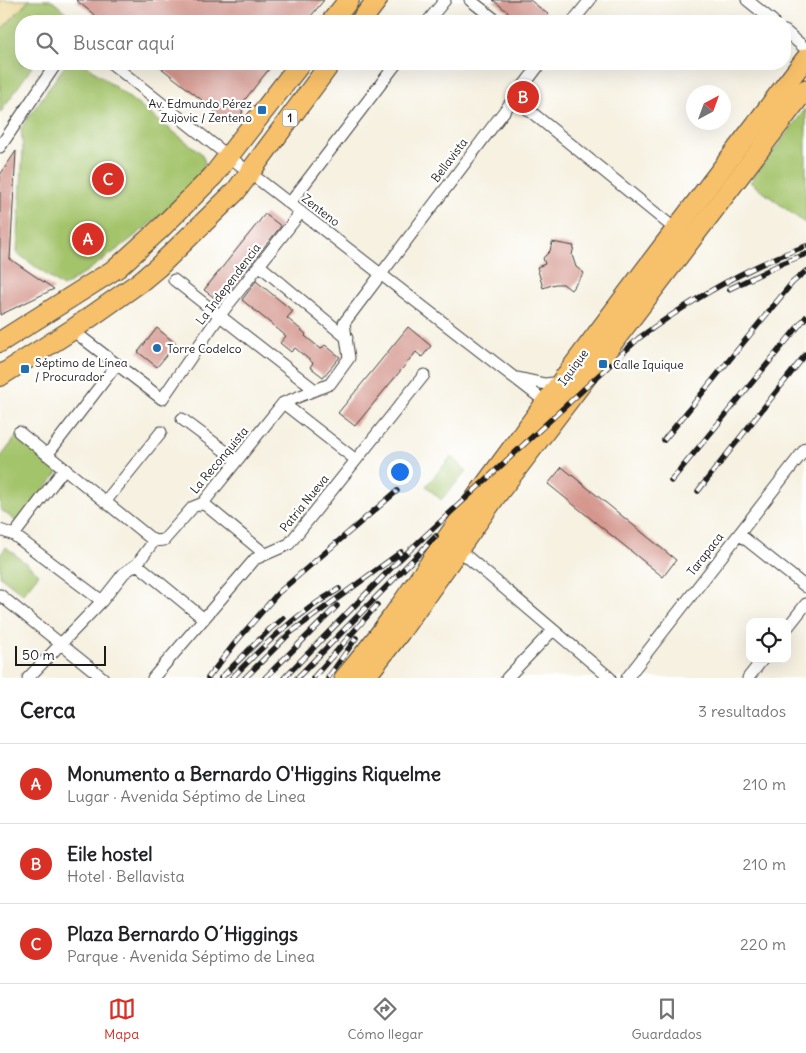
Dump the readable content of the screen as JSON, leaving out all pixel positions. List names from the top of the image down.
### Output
{
  "streets": {
    "highway": ["1"],
    "main road": ["Iquique"],
    "street": [
      "Bellavista",
      "Zenteno",
      "La Independencia",
      "La Reconquista",
      "Patria Nueva",
      "Tarapaca"
    ]
  },
  "crossings": [
    ["1", "Zenteno"],
    ["Bellavista", "Zenteno"],
    ["Bellavista", "La Reconquista"],
    ["Zenteno", "La Independencia"],
    ["Zenteno", "Iquique"],
    ["Zenteno", "La Reconquista"]
  ],
  "places": {
    "transit": ["Av. Edmundo Pérez Zujovic / Zenteno", "Calle Iquique", "Séptimo de Línea / Procurador"],
    "other": ["Torre Codelco"]
  },
  "scale_bar": "50 m",
  "north": "top right",
  "page": {
    "search": "Buscar aquí",
    "pins": ["B", "C", "A"],
    "scale": "50 m",
    "heading": ["Cerca", "3 resultados"],
    "list": [
      {
        "mark": "A",
        "name": "Monumento a Bernardo O'Higgins Riquelme",
        "note": "Lugar · Avenida Séptimo de Linea",
        "value": "210 m"
      },
      {
        "mark": "B",
        "name": "Eile hostel",
        "note": "Hotel · Bellavista",
        "value": "210 m"
      },
      {
        "mark": "C",
        "name": "Plaza Bernardo O´Higgings",
        "note": "Parque · Avenida Séptimo de Linea",
        "value": "220 m"
      }
    ],
    "nav": ["Mapa", "Cómo llegar", "Guardados"]
  }
}
